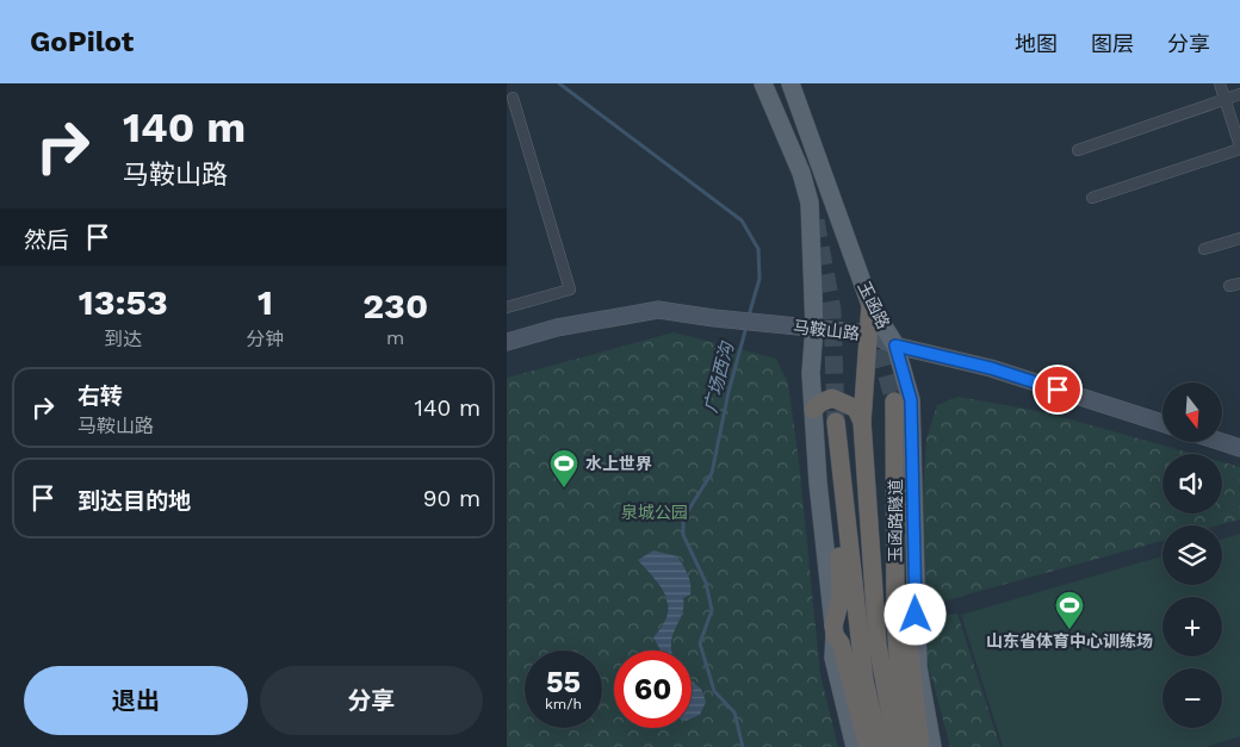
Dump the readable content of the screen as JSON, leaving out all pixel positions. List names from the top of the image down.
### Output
{
  "streets": {
    "highway": ["玉函路隧道"],
    "main road": ["玉函路", "马鞍山路"]
  },
  "crossings": [
    ["玉函路", "马鞍山路"]
  ],
  "water": ["广场西沟"],
  "parks": ["泉城公园"],
  "places": {
    "sports": ["水上世界", "山东省体育中心训练场"]
  },
  "north": "bottom",
  "page": {
    "header": "GoPilot",
    "nav": ["地图", "图层", "分享"],
    "turn": ["140 m", "马鞍山路"],
    "then": "然后",
    "eta": [
      "13:53",
      "到达",
      "1",
      "分钟",
      "230",
      "m"
    ],
    "list": [
      {
        "name": "右转",
        "note": "马鞍山路",
        "value": "140 m"
      },
      {
        "name": "到达目的地",
        "value": "90 m"
      }
    ],
    "map_buttons": ["+", "−"],
    "speed": "55 km/h",
    "limit": "60",
    "buttons": ["退出", "分享"]
  }
}
